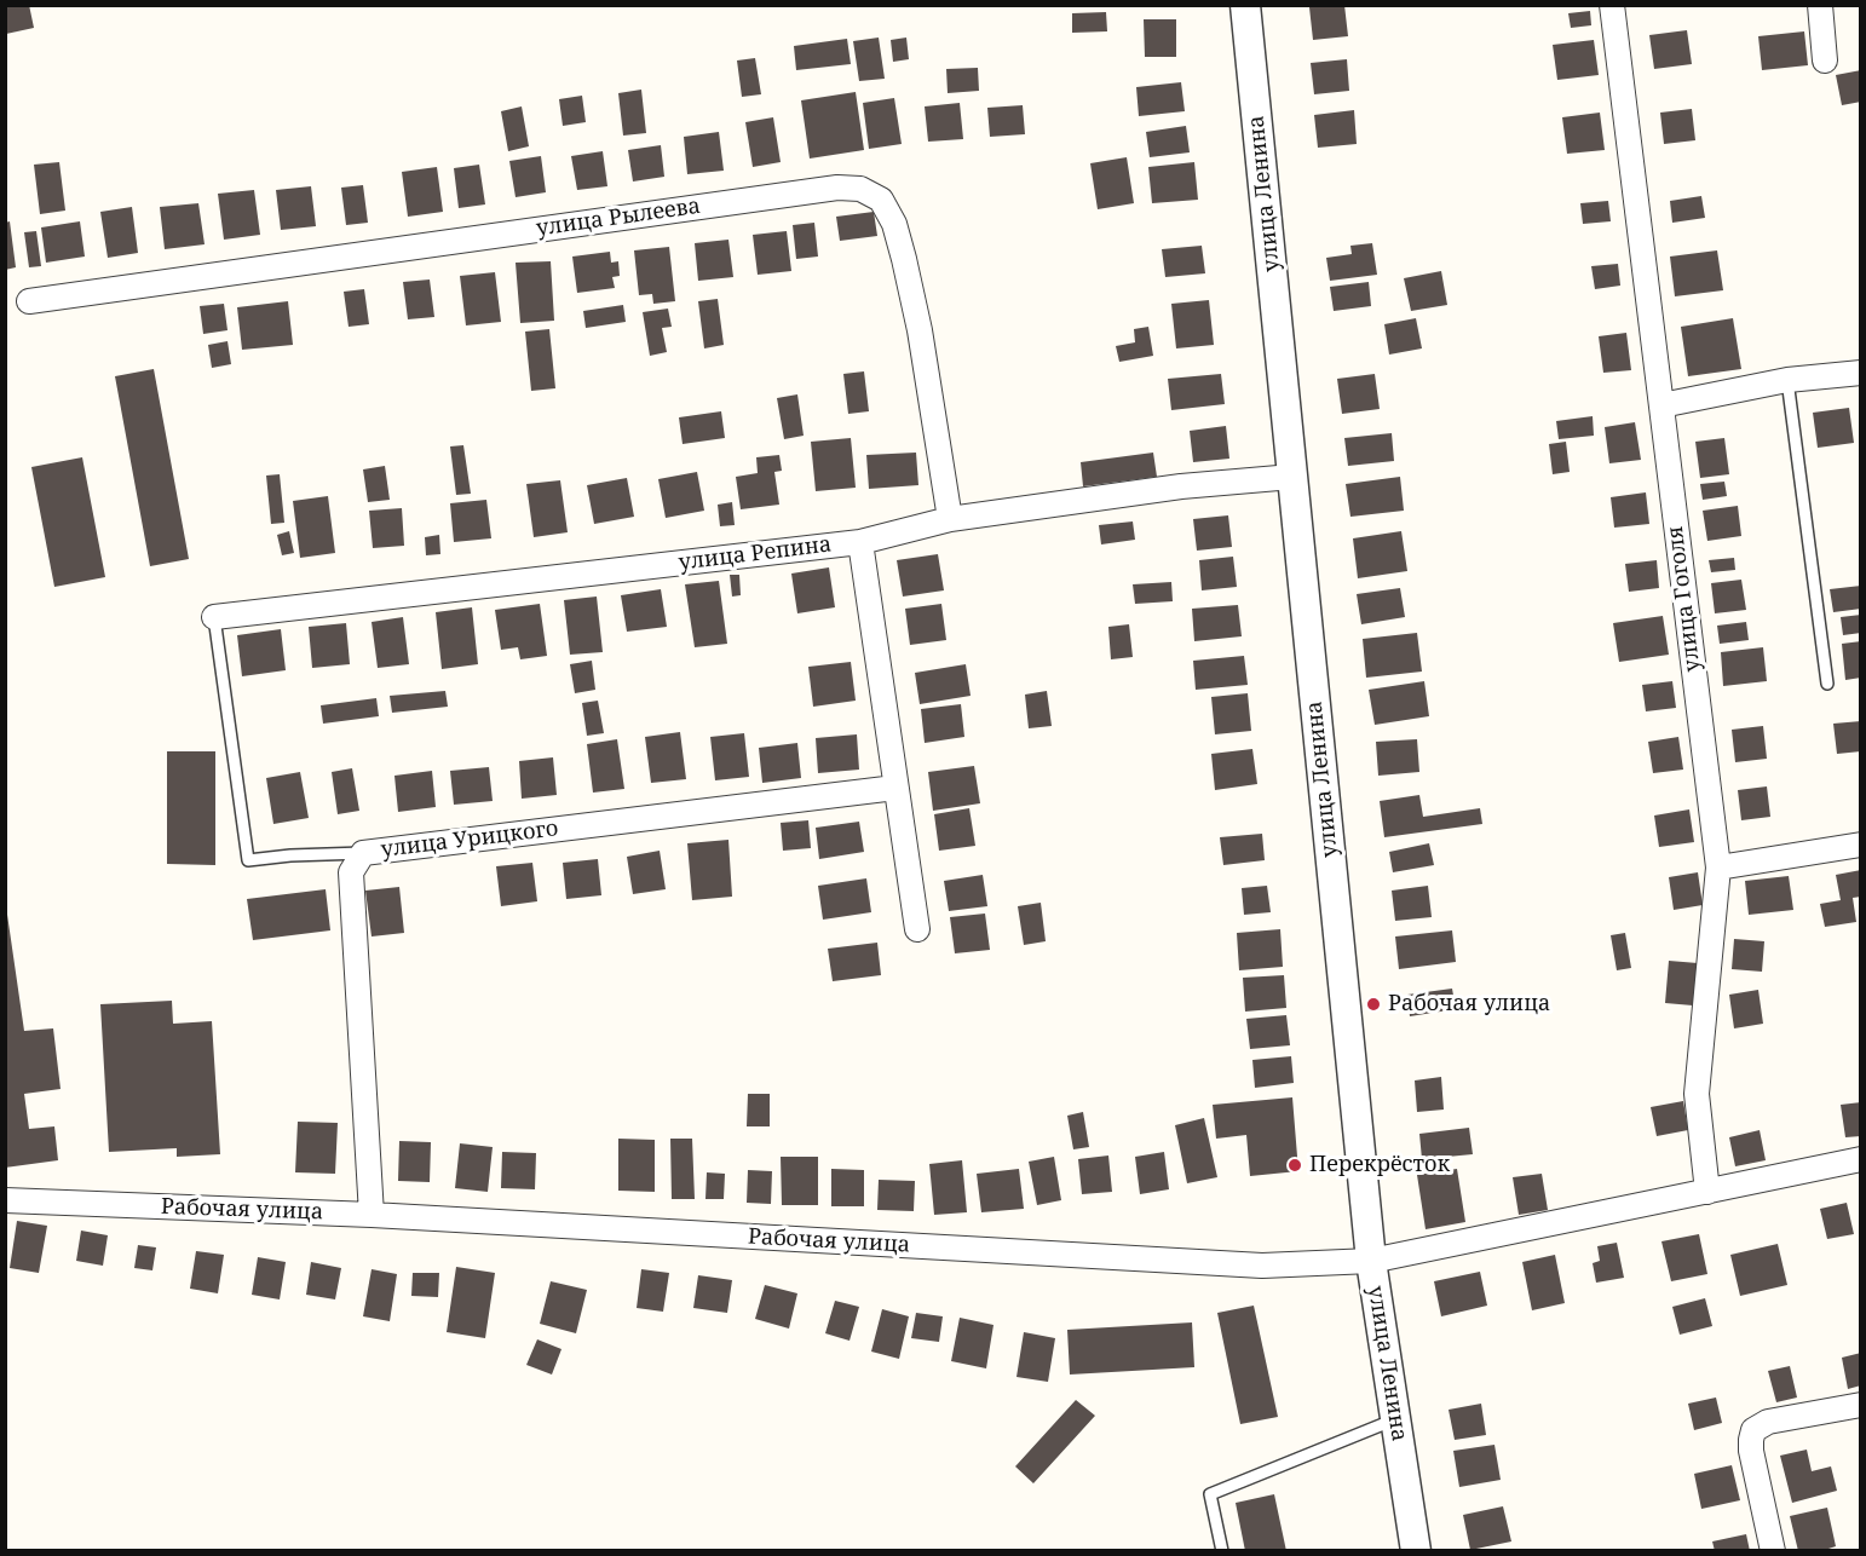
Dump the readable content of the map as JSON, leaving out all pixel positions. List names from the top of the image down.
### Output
{
  "streets": {
    "street": [
      "улица Ленина",
      "улица Рылеева",
      "улица Репина",
      "улица Гоголя",
      "улица Урицкого",
      "Рабочая улица"
    ]
  },
  "crossings": [
    ["улица Ленина", "улица Репина"],
    ["улица Ленина", "Рабочая улица"],
    ["улица Рылеева", "улица Репина"],
    ["улица Гоголя", "Рабочая улица"],
    ["улица Урицкого", "Рабочая улица"]
  ],
  "places": ["Рабочая улица", "Перекрёсток"]
}
